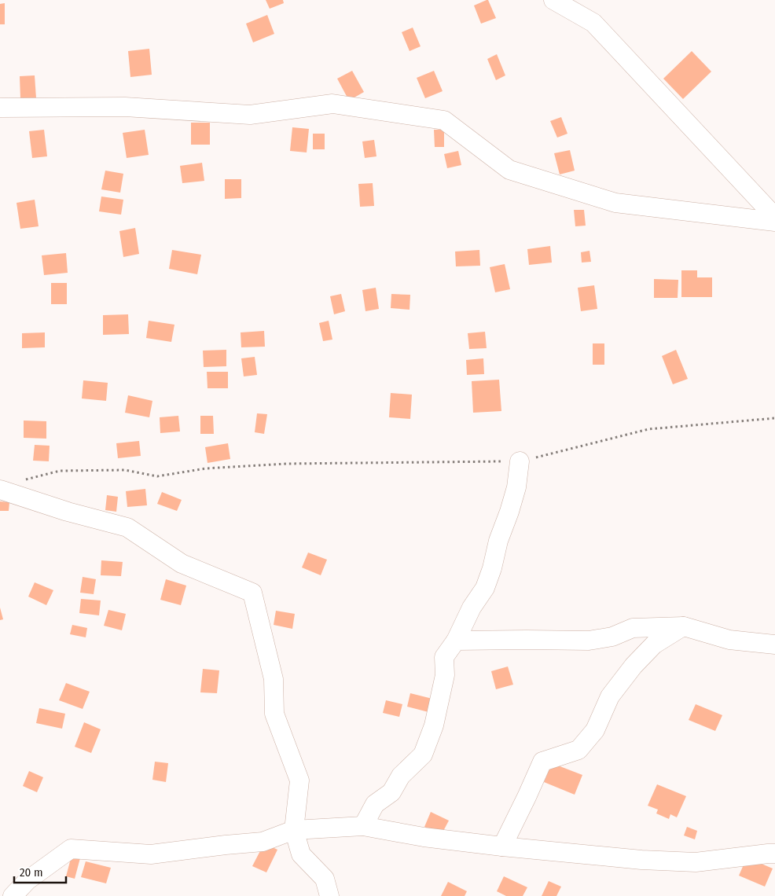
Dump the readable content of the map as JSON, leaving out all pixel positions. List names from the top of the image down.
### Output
{
  "scale_bar": "20 m"
}
